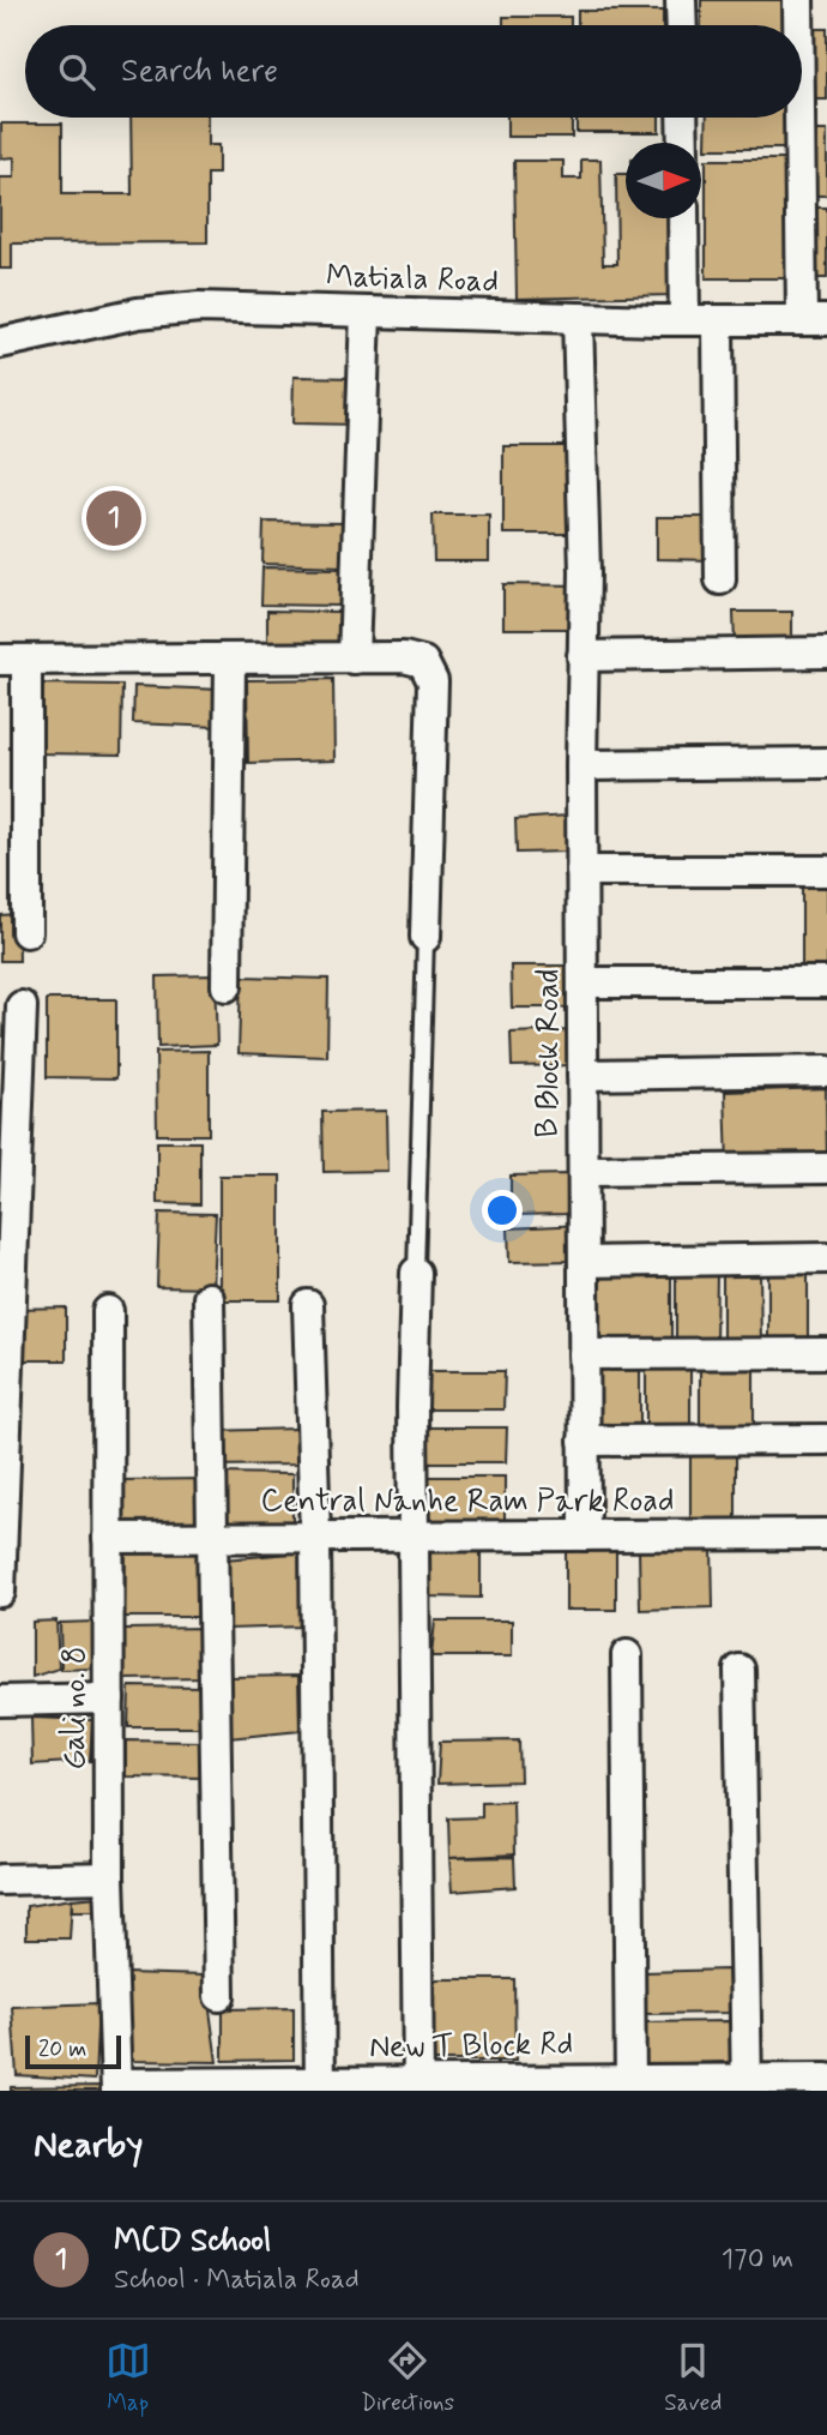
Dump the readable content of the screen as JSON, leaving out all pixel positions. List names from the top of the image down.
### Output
{
  "streets": {
    "street": [
      "Matiala Road",
      "B Block Road",
      "Central Nanhe Ram Park Road",
      "Gali no. 8",
      "New T Block Rd"
    ]
  },
  "crossings": [
    ["Matiala Road", "B Block Road"],
    ["B Block Road", "Central Nanhe Ram Park Road"],
    ["Central Nanhe Ram Park Road", "Gali no. 8"],
    ["Gali no. 8", "New T Block Rd"]
  ],
  "scale_bar": "20 m",
  "north": "right",
  "page": {
    "search": "Search here",
    "pins": "1",
    "scale": "20 m",
    "heading": "Nearby",
    "list": [
      {
        "mark": "1",
        "name": "MCD School",
        "note": "School · Matiala Road",
        "value": "170 m"
      }
    ],
    "nav": ["Map", "Directions", "Saved"]
  }
}
